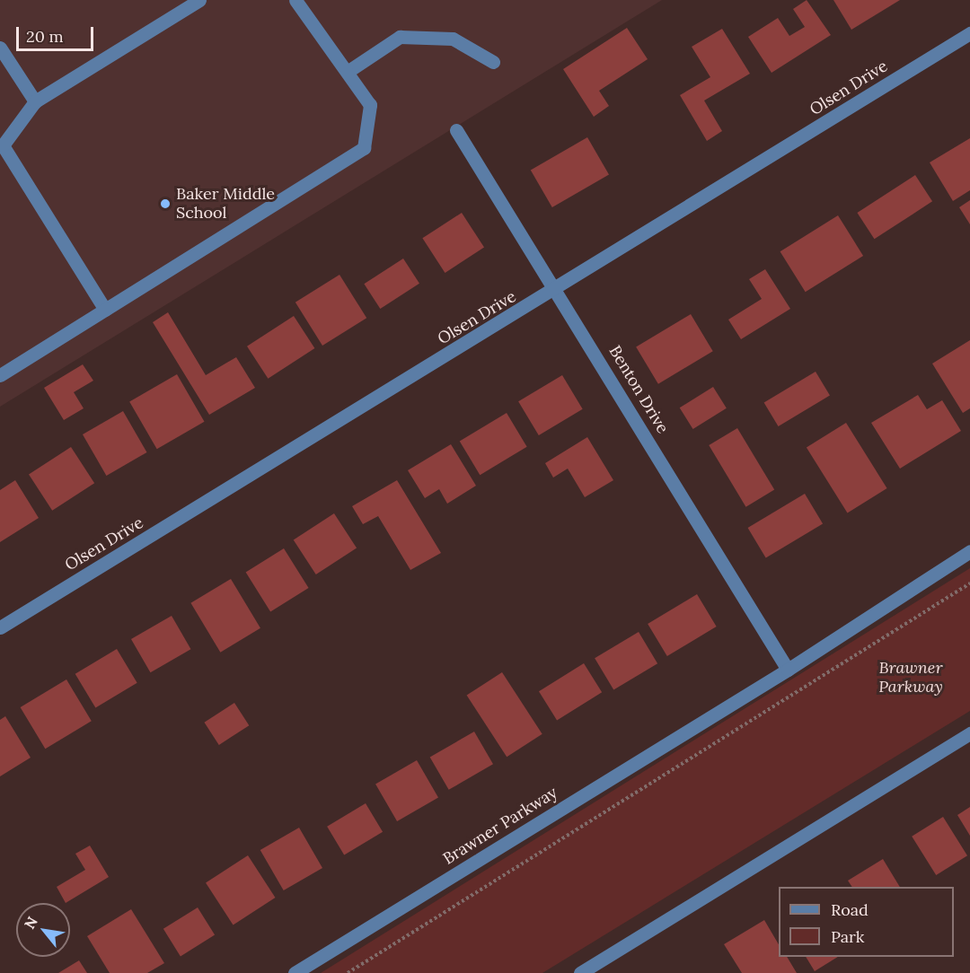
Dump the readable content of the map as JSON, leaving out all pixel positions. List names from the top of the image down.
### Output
{
  "streets": {
    "street": ["Olsen Drive", "Benton Drive", "Brawner Parkway"]
  },
  "crossings": [
    ["Olsen Drive", "Benton Drive"],
    ["Benton Drive", "Brawner Parkway"]
  ],
  "parks": ["Brawner Parkway"],
  "places": ["Baker Middle School"],
  "legend": ["Road", "Park"],
  "scale_bar": "20 m",
  "north": "top left"
}
